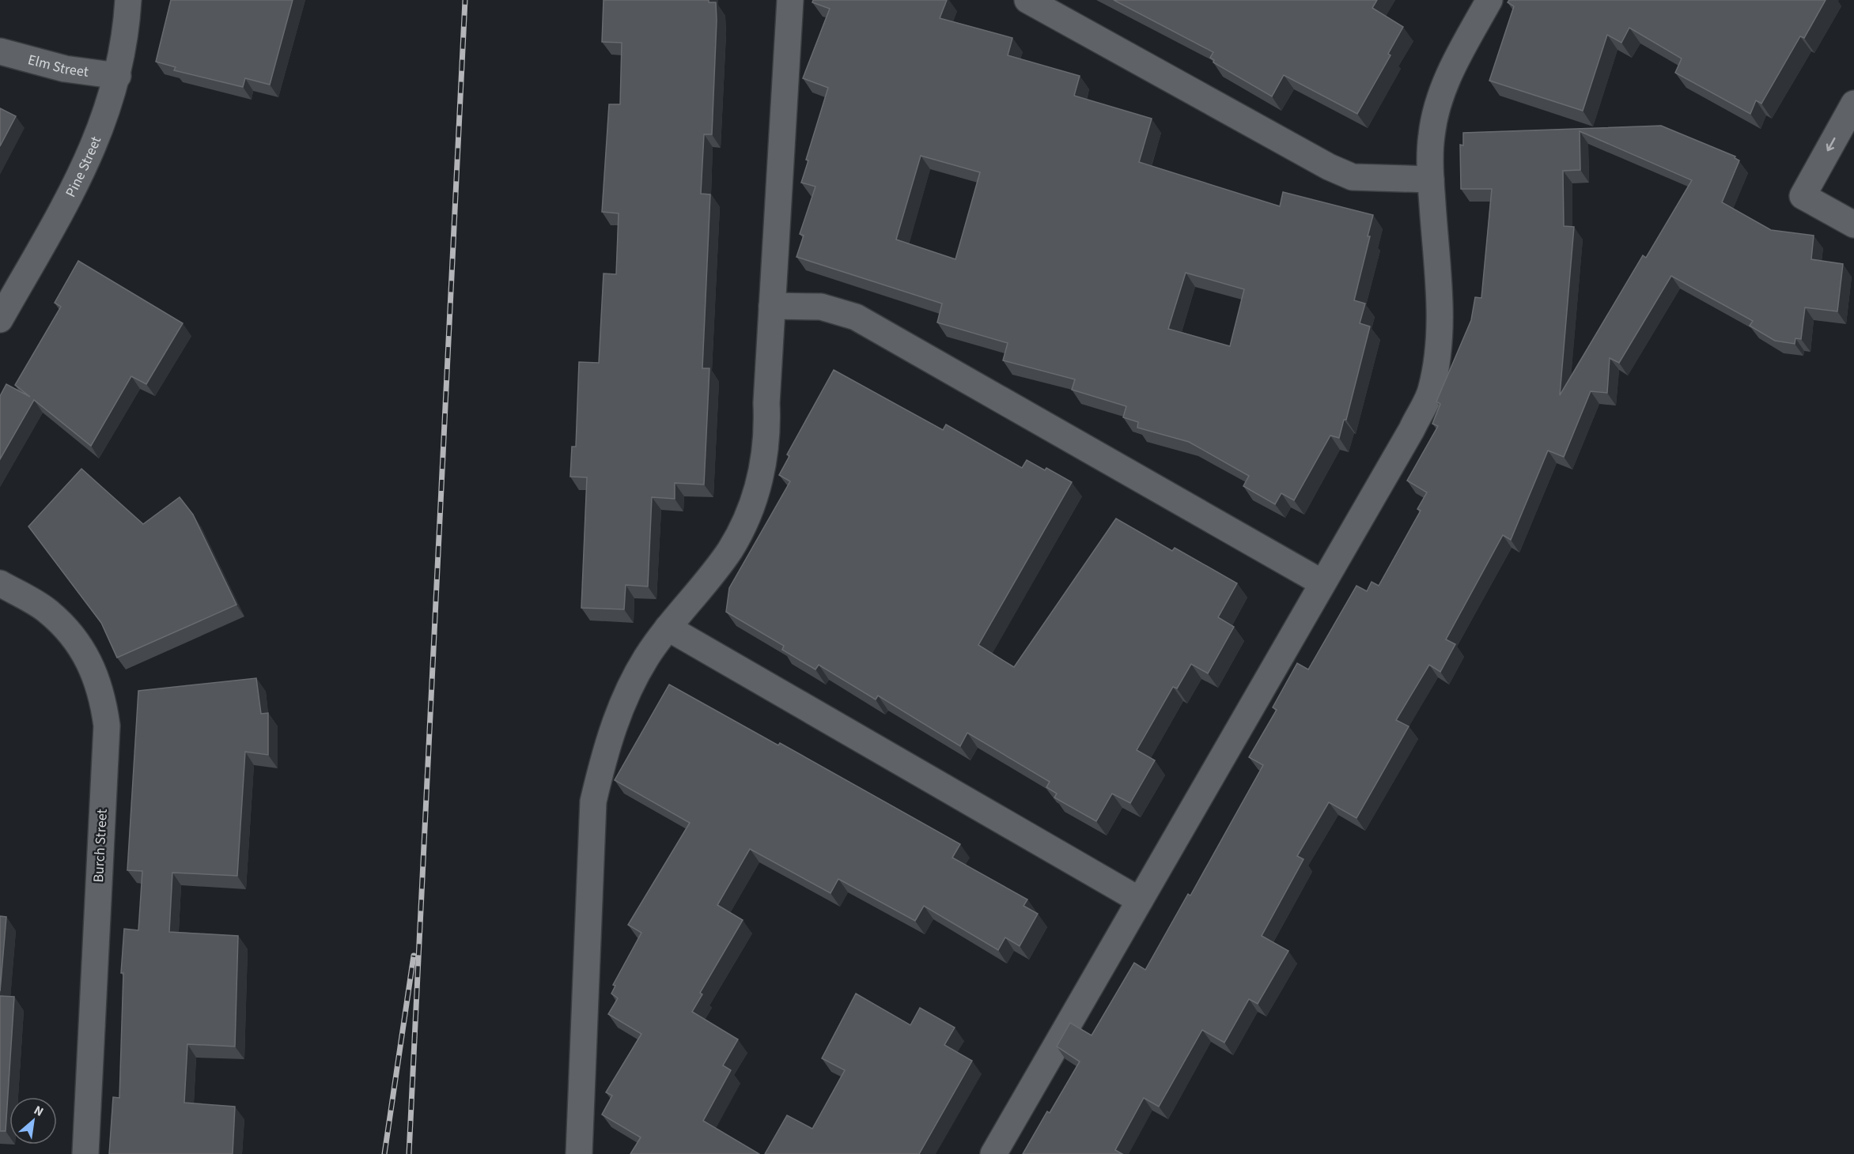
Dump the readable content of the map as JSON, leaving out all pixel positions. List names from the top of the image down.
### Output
{
  "streets": {
    "street": ["Elm Street", "Pine Street", "Burch Street"]
  },
  "crossings": [
    ["Elm Street", "Pine Street"]
  ],
  "north": "top right"
}
